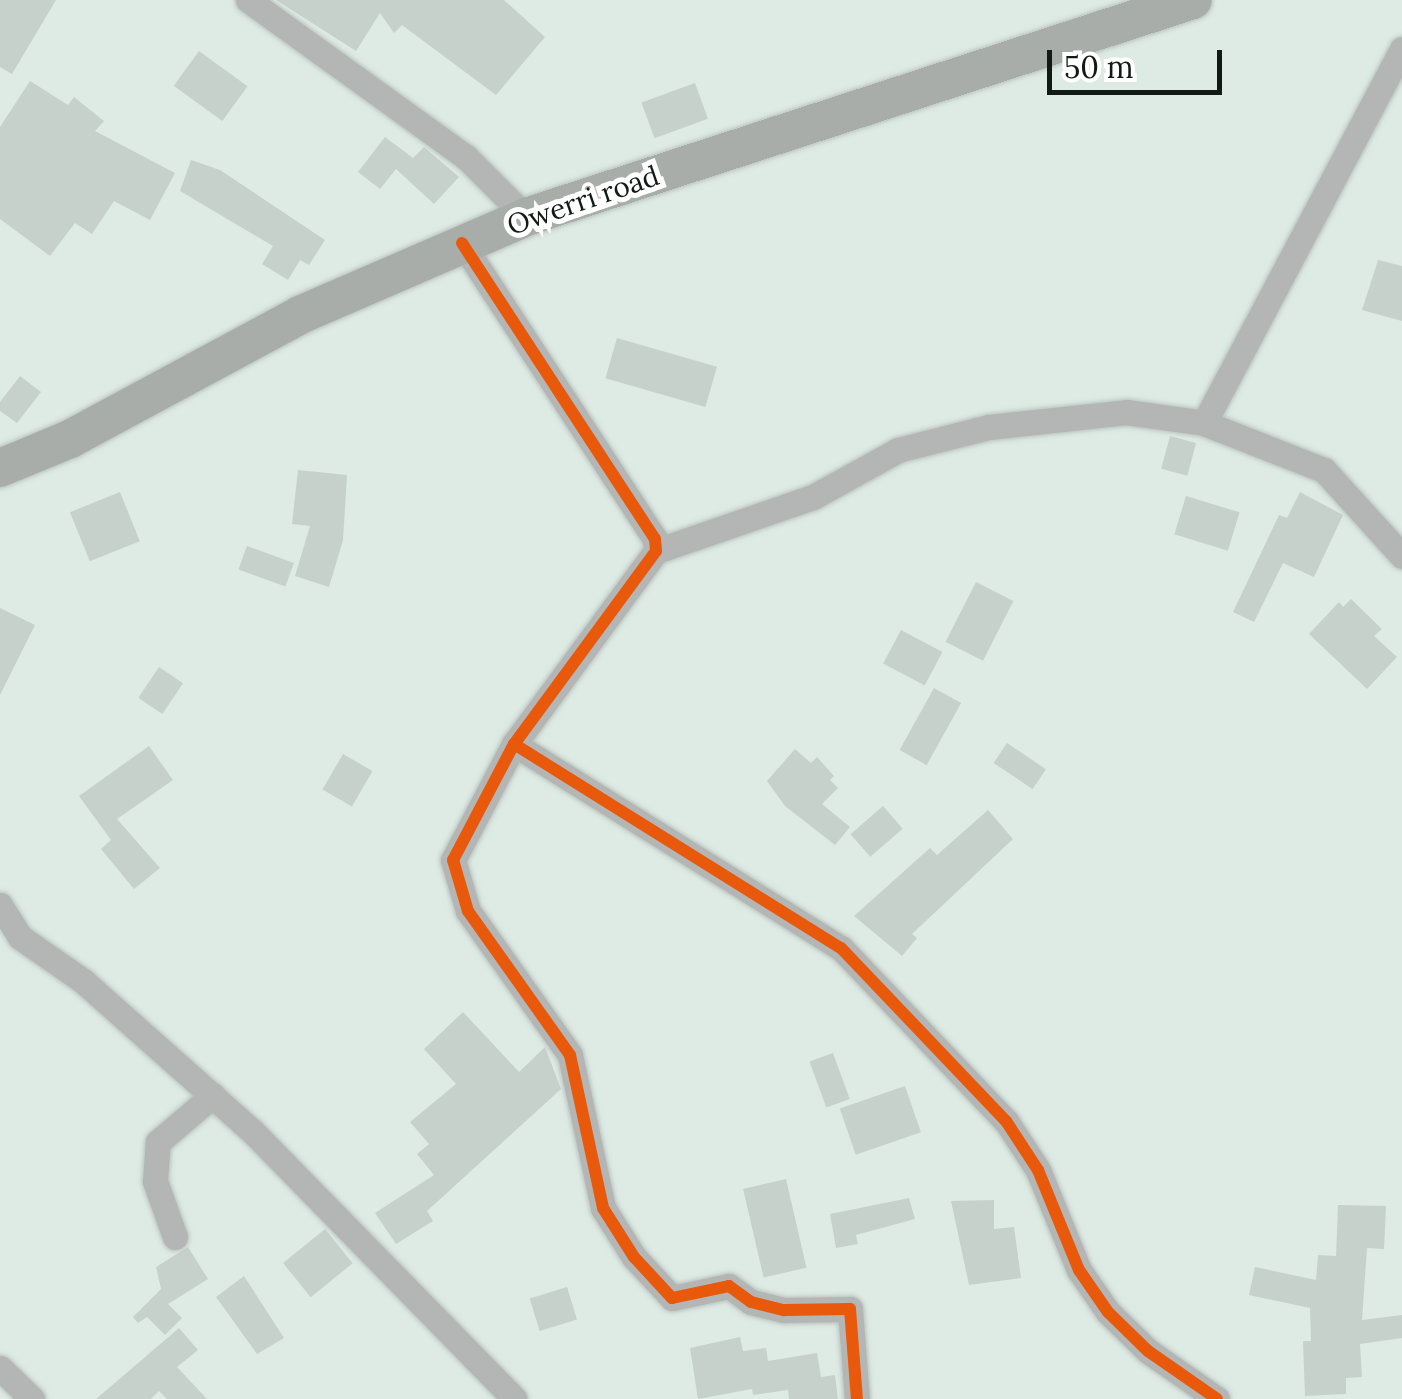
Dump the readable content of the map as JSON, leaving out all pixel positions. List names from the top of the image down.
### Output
{
  "streets": {
    "main road": ["Owerri road"]
  },
  "scale_bar": "50 m"
}
